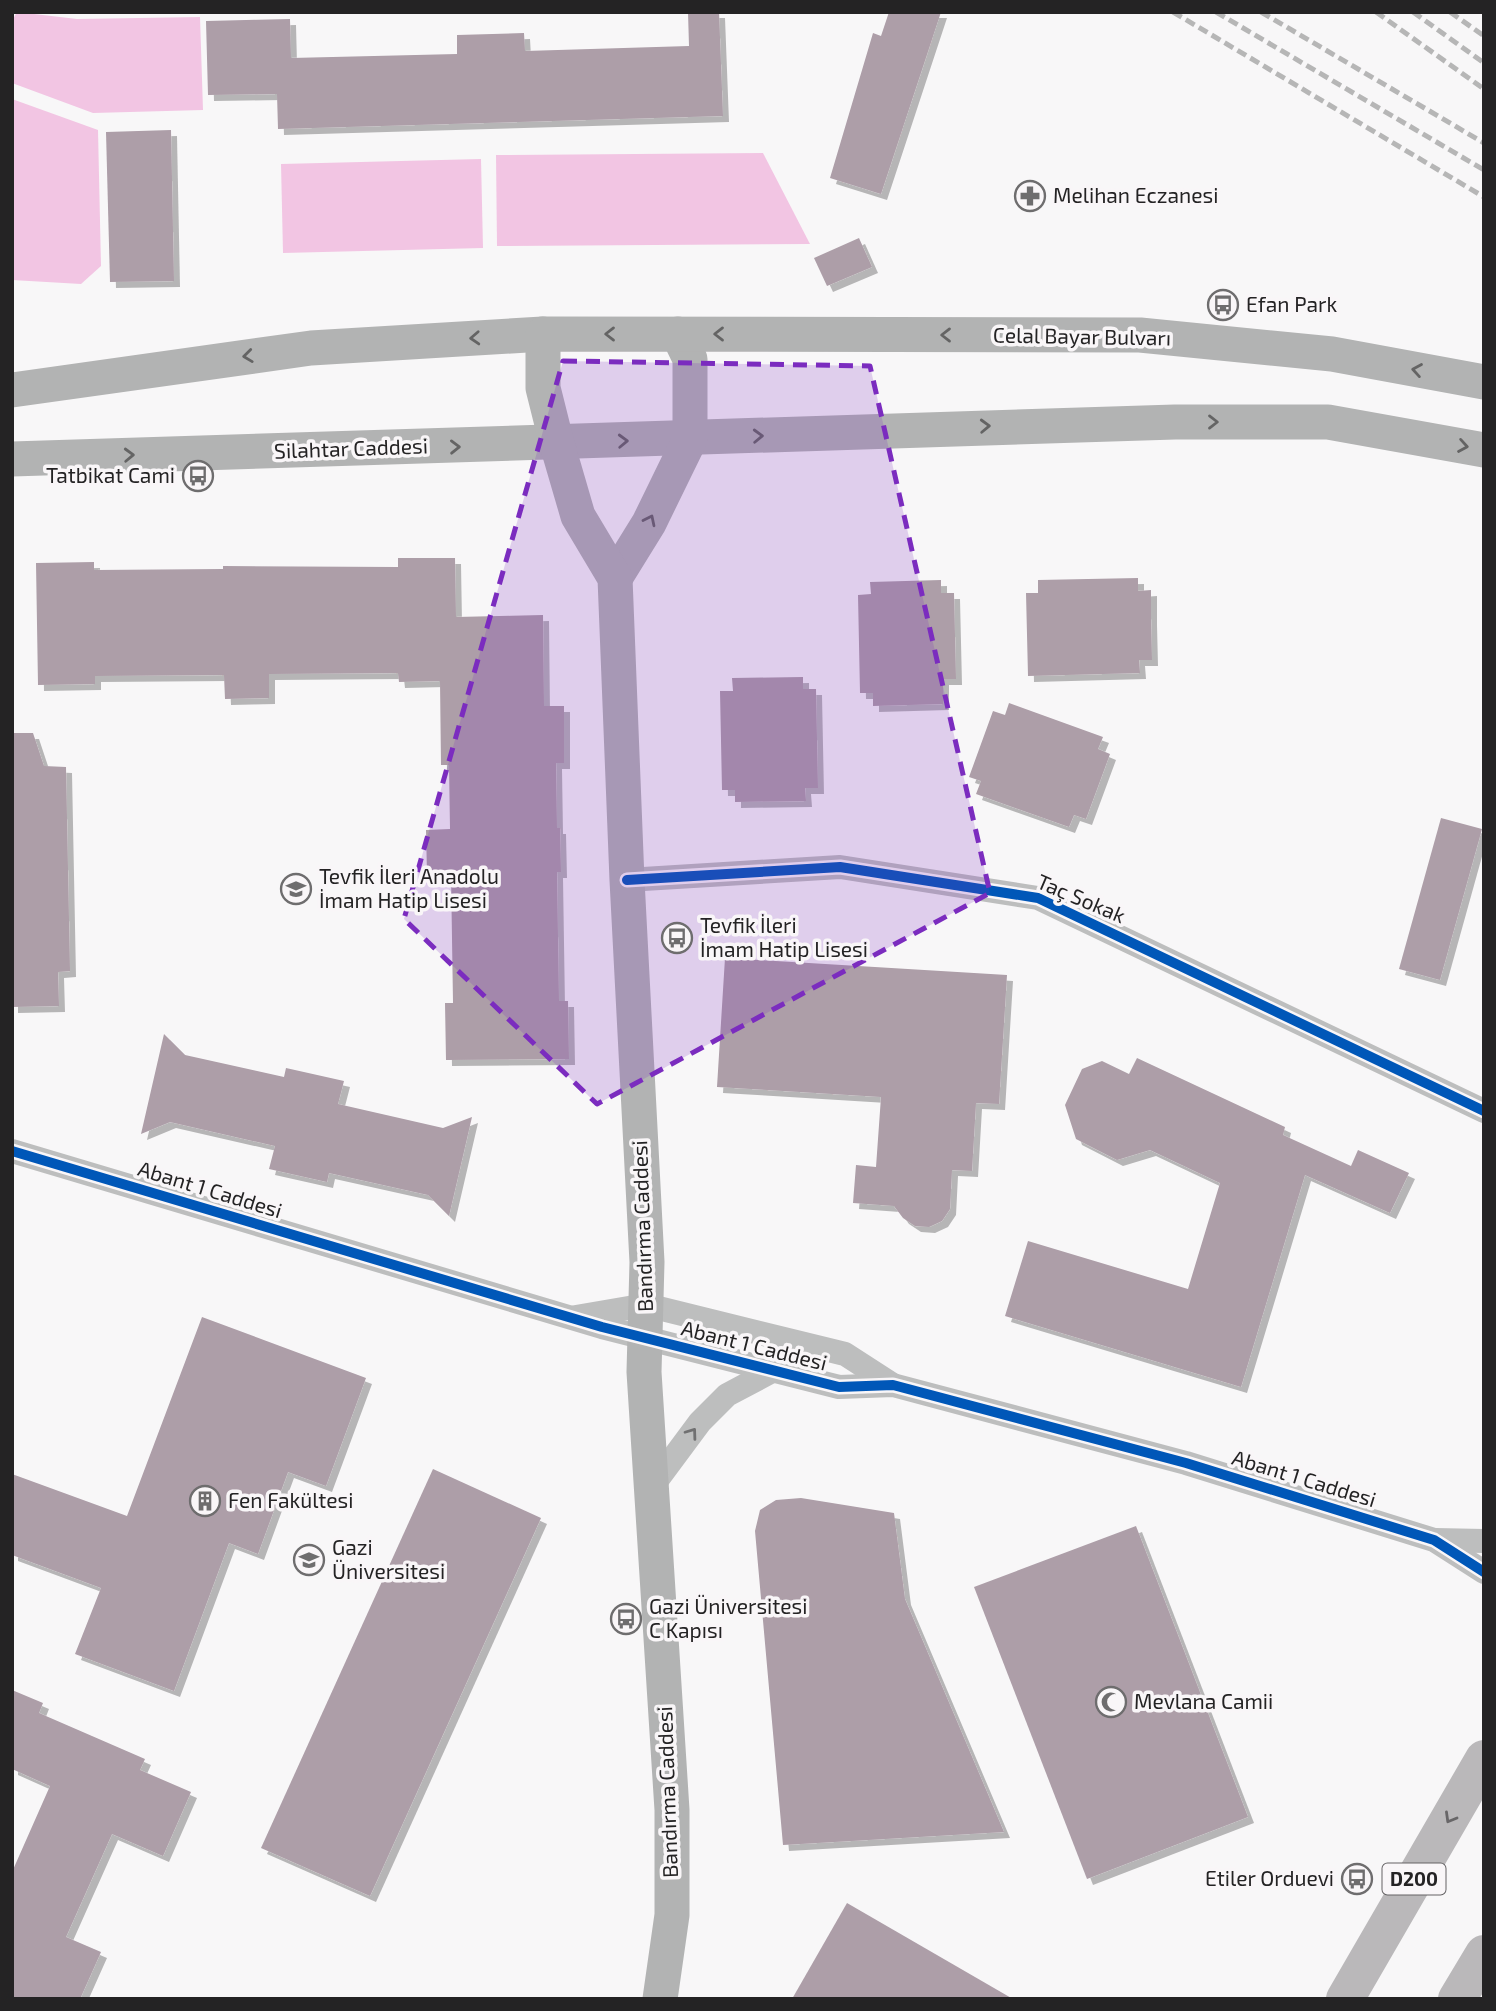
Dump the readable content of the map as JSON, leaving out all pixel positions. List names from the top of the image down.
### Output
{
  "streets": {
    "highway": ["D200"],
    "main road": ["Celal Bayar Bulvarı", "Silahtar Caddesi", "Bandırma Caddesi"],
    "street": ["Taç Sokak", "Abant 1 Caddesi"]
  },
  "crossings": [
    ["Silahtar Caddesi", "Bandırma Caddesi"],
    ["Taç Sokak", "Bandırma Caddesi"],
    ["Abant 1 Caddesi", "Bandırma Caddesi"]
  ],
  "places": {
    "pharmacy": ["Melihan Eczanesi"],
    "bus stop": [
      "Efan Park",
      "Tatbikat Cami",
      "Tevfik İleri İmam Hatip Lisesi",
      "Gazi Üniversitesi C Kapısı",
      "Etiler Orduevi"
    ],
    "school or university": ["Tevfik İleri Anadolu İmam Hatip Lisesi", "Gazi Üniversitesi"],
    "building": ["Fen Fakültesi"],
    "mosque": ["Mevlana Camii"]
  }
}
